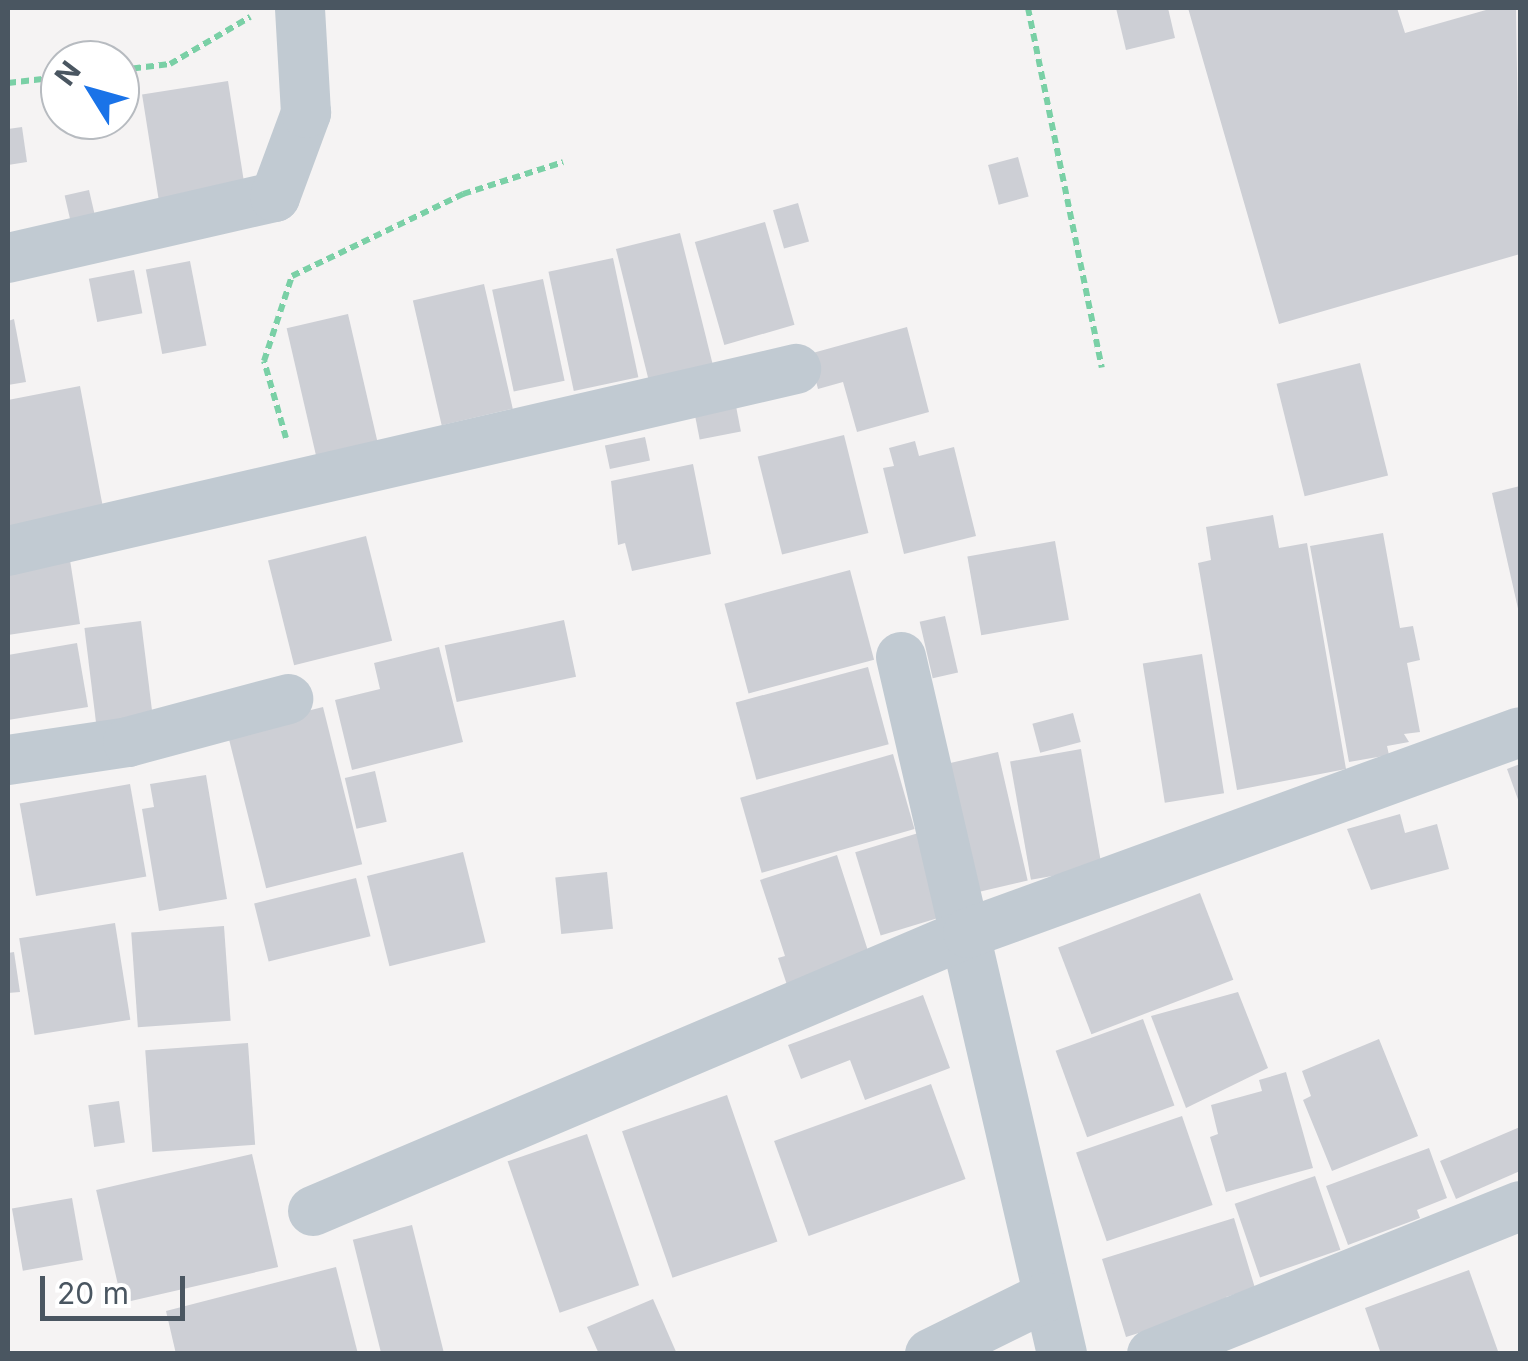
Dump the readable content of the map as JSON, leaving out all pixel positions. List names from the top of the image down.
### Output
{
  "scale_bar": "20 m",
  "north": "top left"
}
